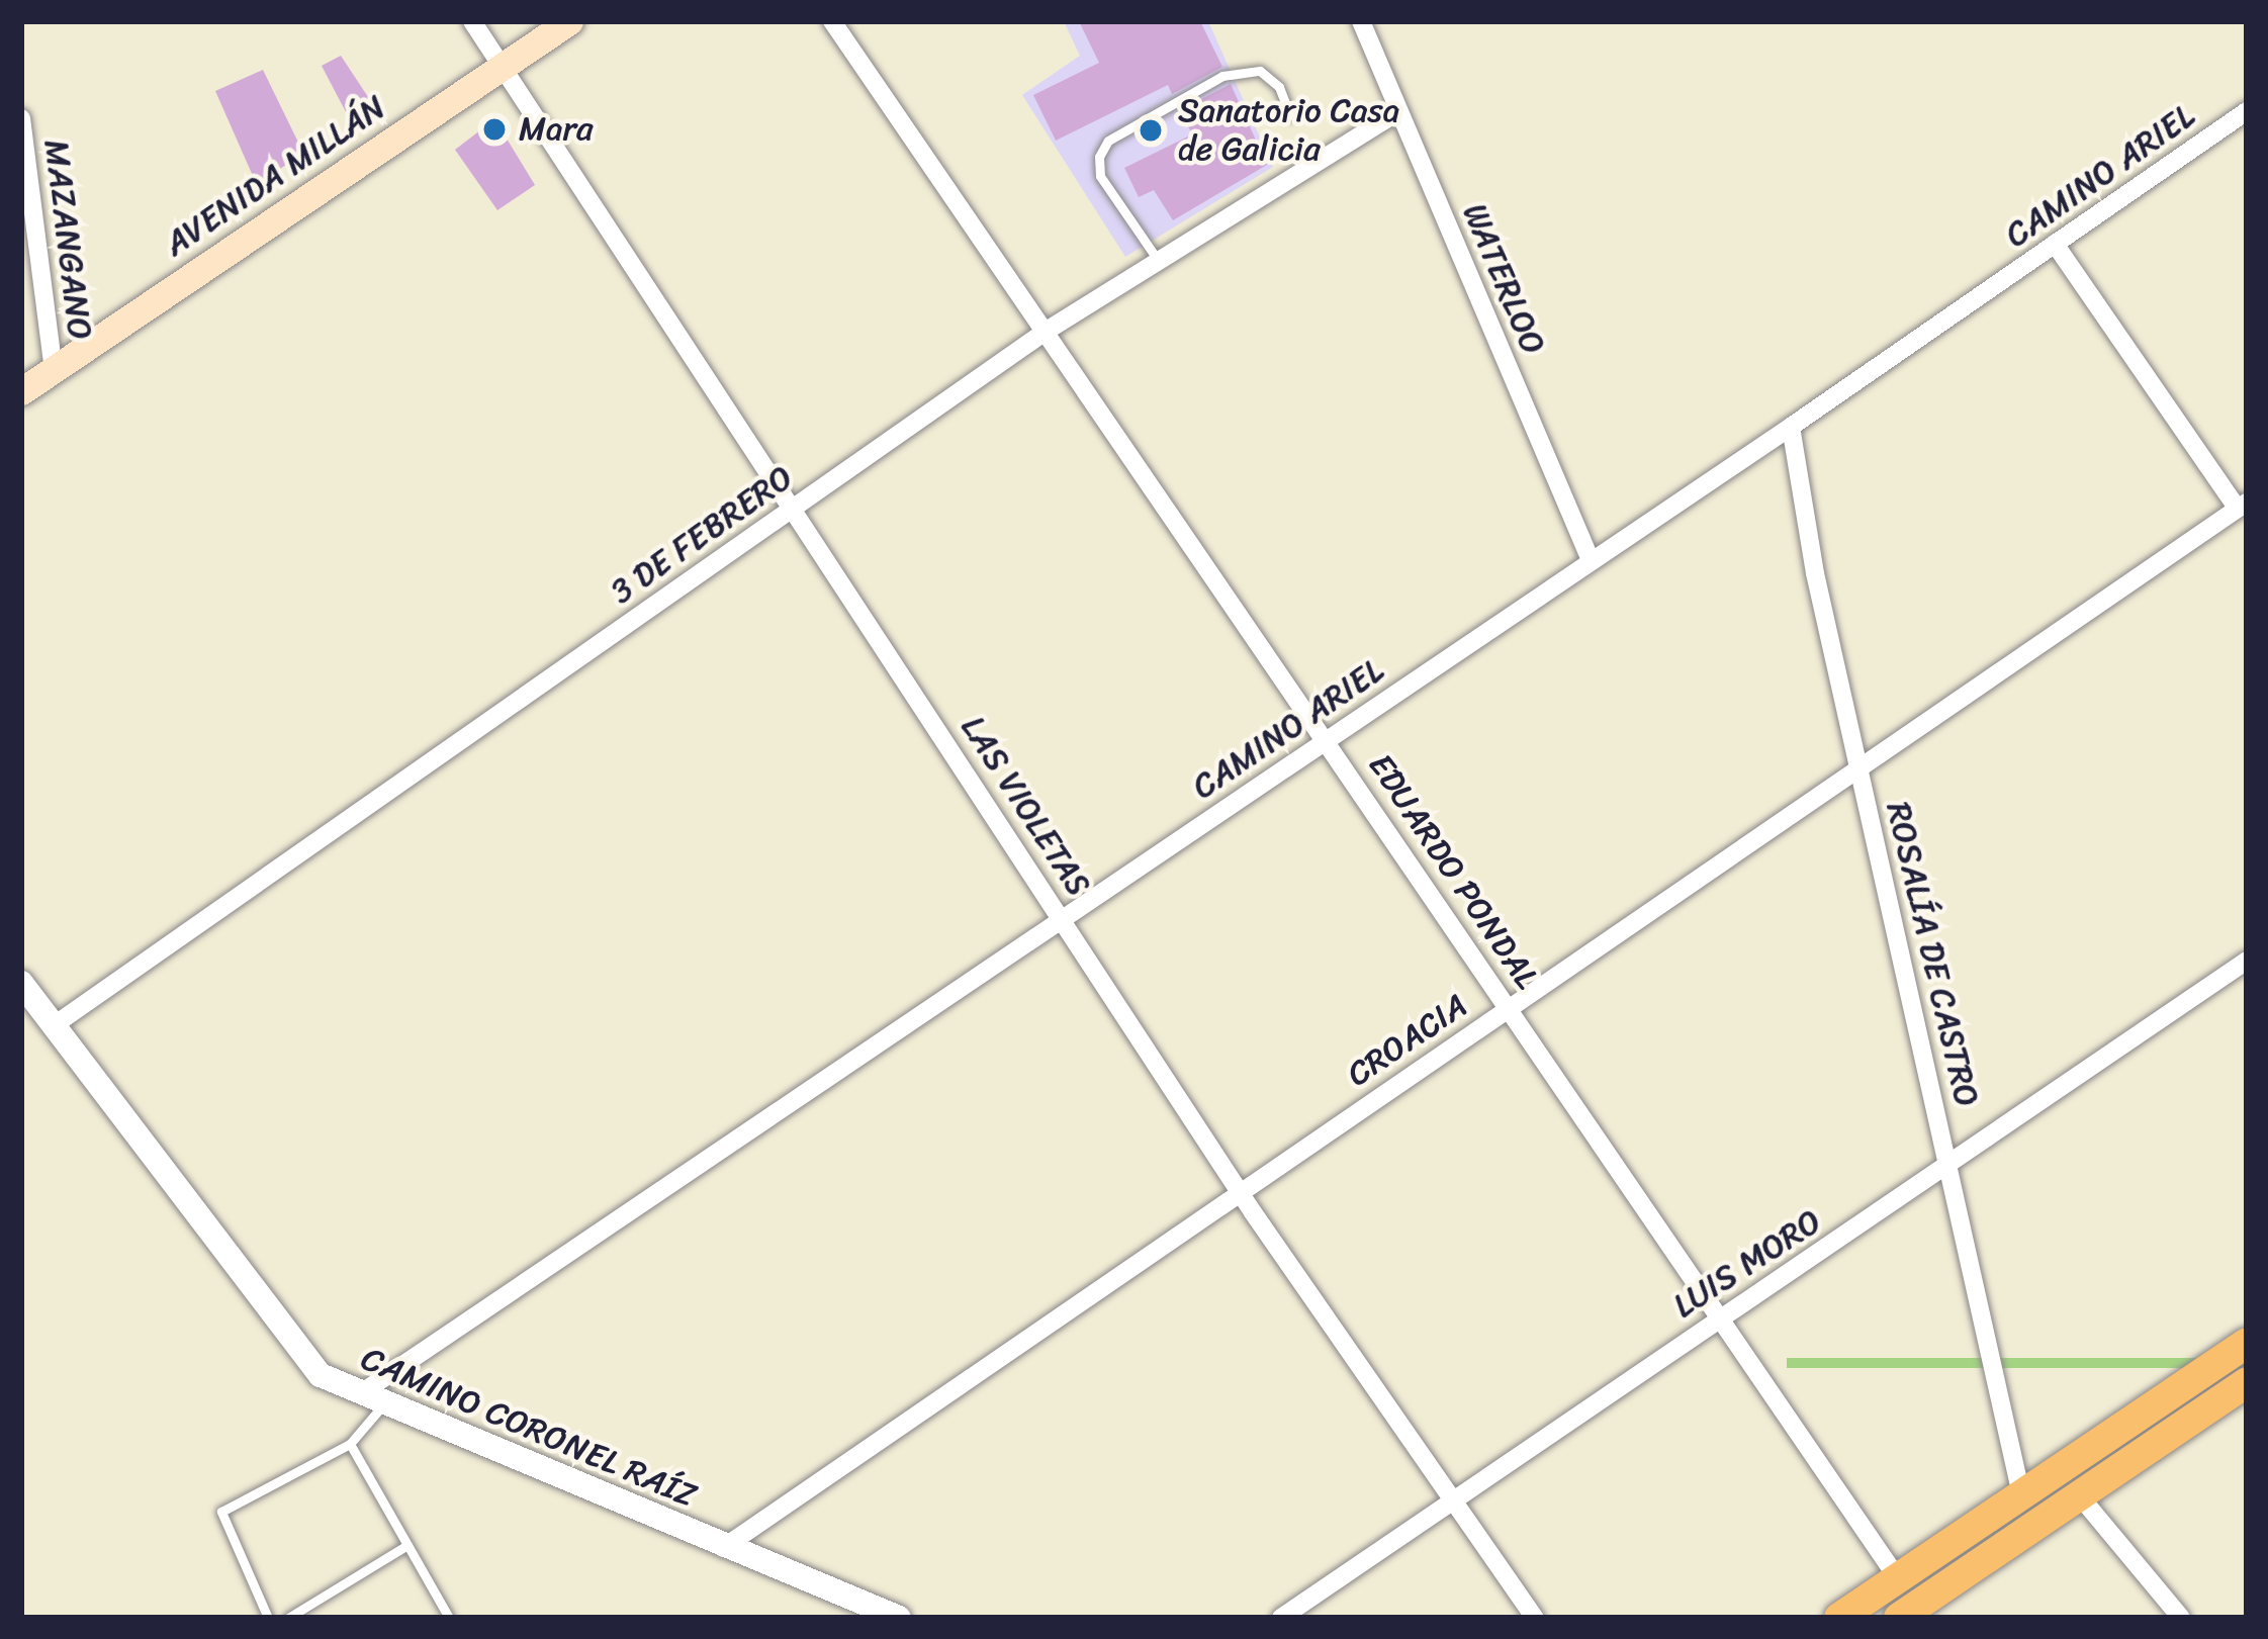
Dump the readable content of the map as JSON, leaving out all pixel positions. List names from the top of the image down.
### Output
{
  "streets": {
    "main road": ["AVENIDA MILLÁN"],
    "street": [
      "CAMINO ARIEL",
      "MAZANGANO",
      "WATERLOO",
      "3 DE FEBRERO",
      "LAS VIOLETAS",
      "EDUARDO PONDAL",
      "ROSALÍA DE CASTRO",
      "CROACIA",
      "LUIS MORO",
      "CAMINO CORONEL RAÍZ"
    ]
  },
  "crossings": [
    ["AVENIDA MILLÁN", "MAZANGANO"],
    ["AVENIDA MILLÁN", "LAS VIOLETAS"],
    ["CAMINO ARIEL", "WATERLOO"],
    ["CAMINO ARIEL", "LAS VIOLETAS"],
    ["CAMINO ARIEL", "EDUARDO PONDAL"],
    ["CAMINO ARIEL", "ROSALÍA DE CASTRO"],
    ["CAMINO ARIEL", "CAMINO CORONEL RAÍZ"],
    ["WATERLOO", "3 DE FEBRERO"],
    ["3 DE FEBRERO", "LAS VIOLETAS"],
    ["3 DE FEBRERO", "EDUARDO PONDAL"],
    ["3 DE FEBRERO", "CAMINO CORONEL RAÍZ"],
    ["LAS VIOLETAS", "CROACIA"],
    ["LAS VIOLETAS", "LUIS MORO"],
    ["EDUARDO PONDAL", "CROACIA"],
    ["EDUARDO PONDAL", "LUIS MORO"],
    ["ROSALÍA DE CASTRO", "CROACIA"],
    ["ROSALÍA DE CASTRO", "LUIS MORO"],
    ["CROACIA", "CAMINO CORONEL RAÍZ"]
  ],
  "places": ["Mara", "Sanatorio Casa de Galicia"]
}
